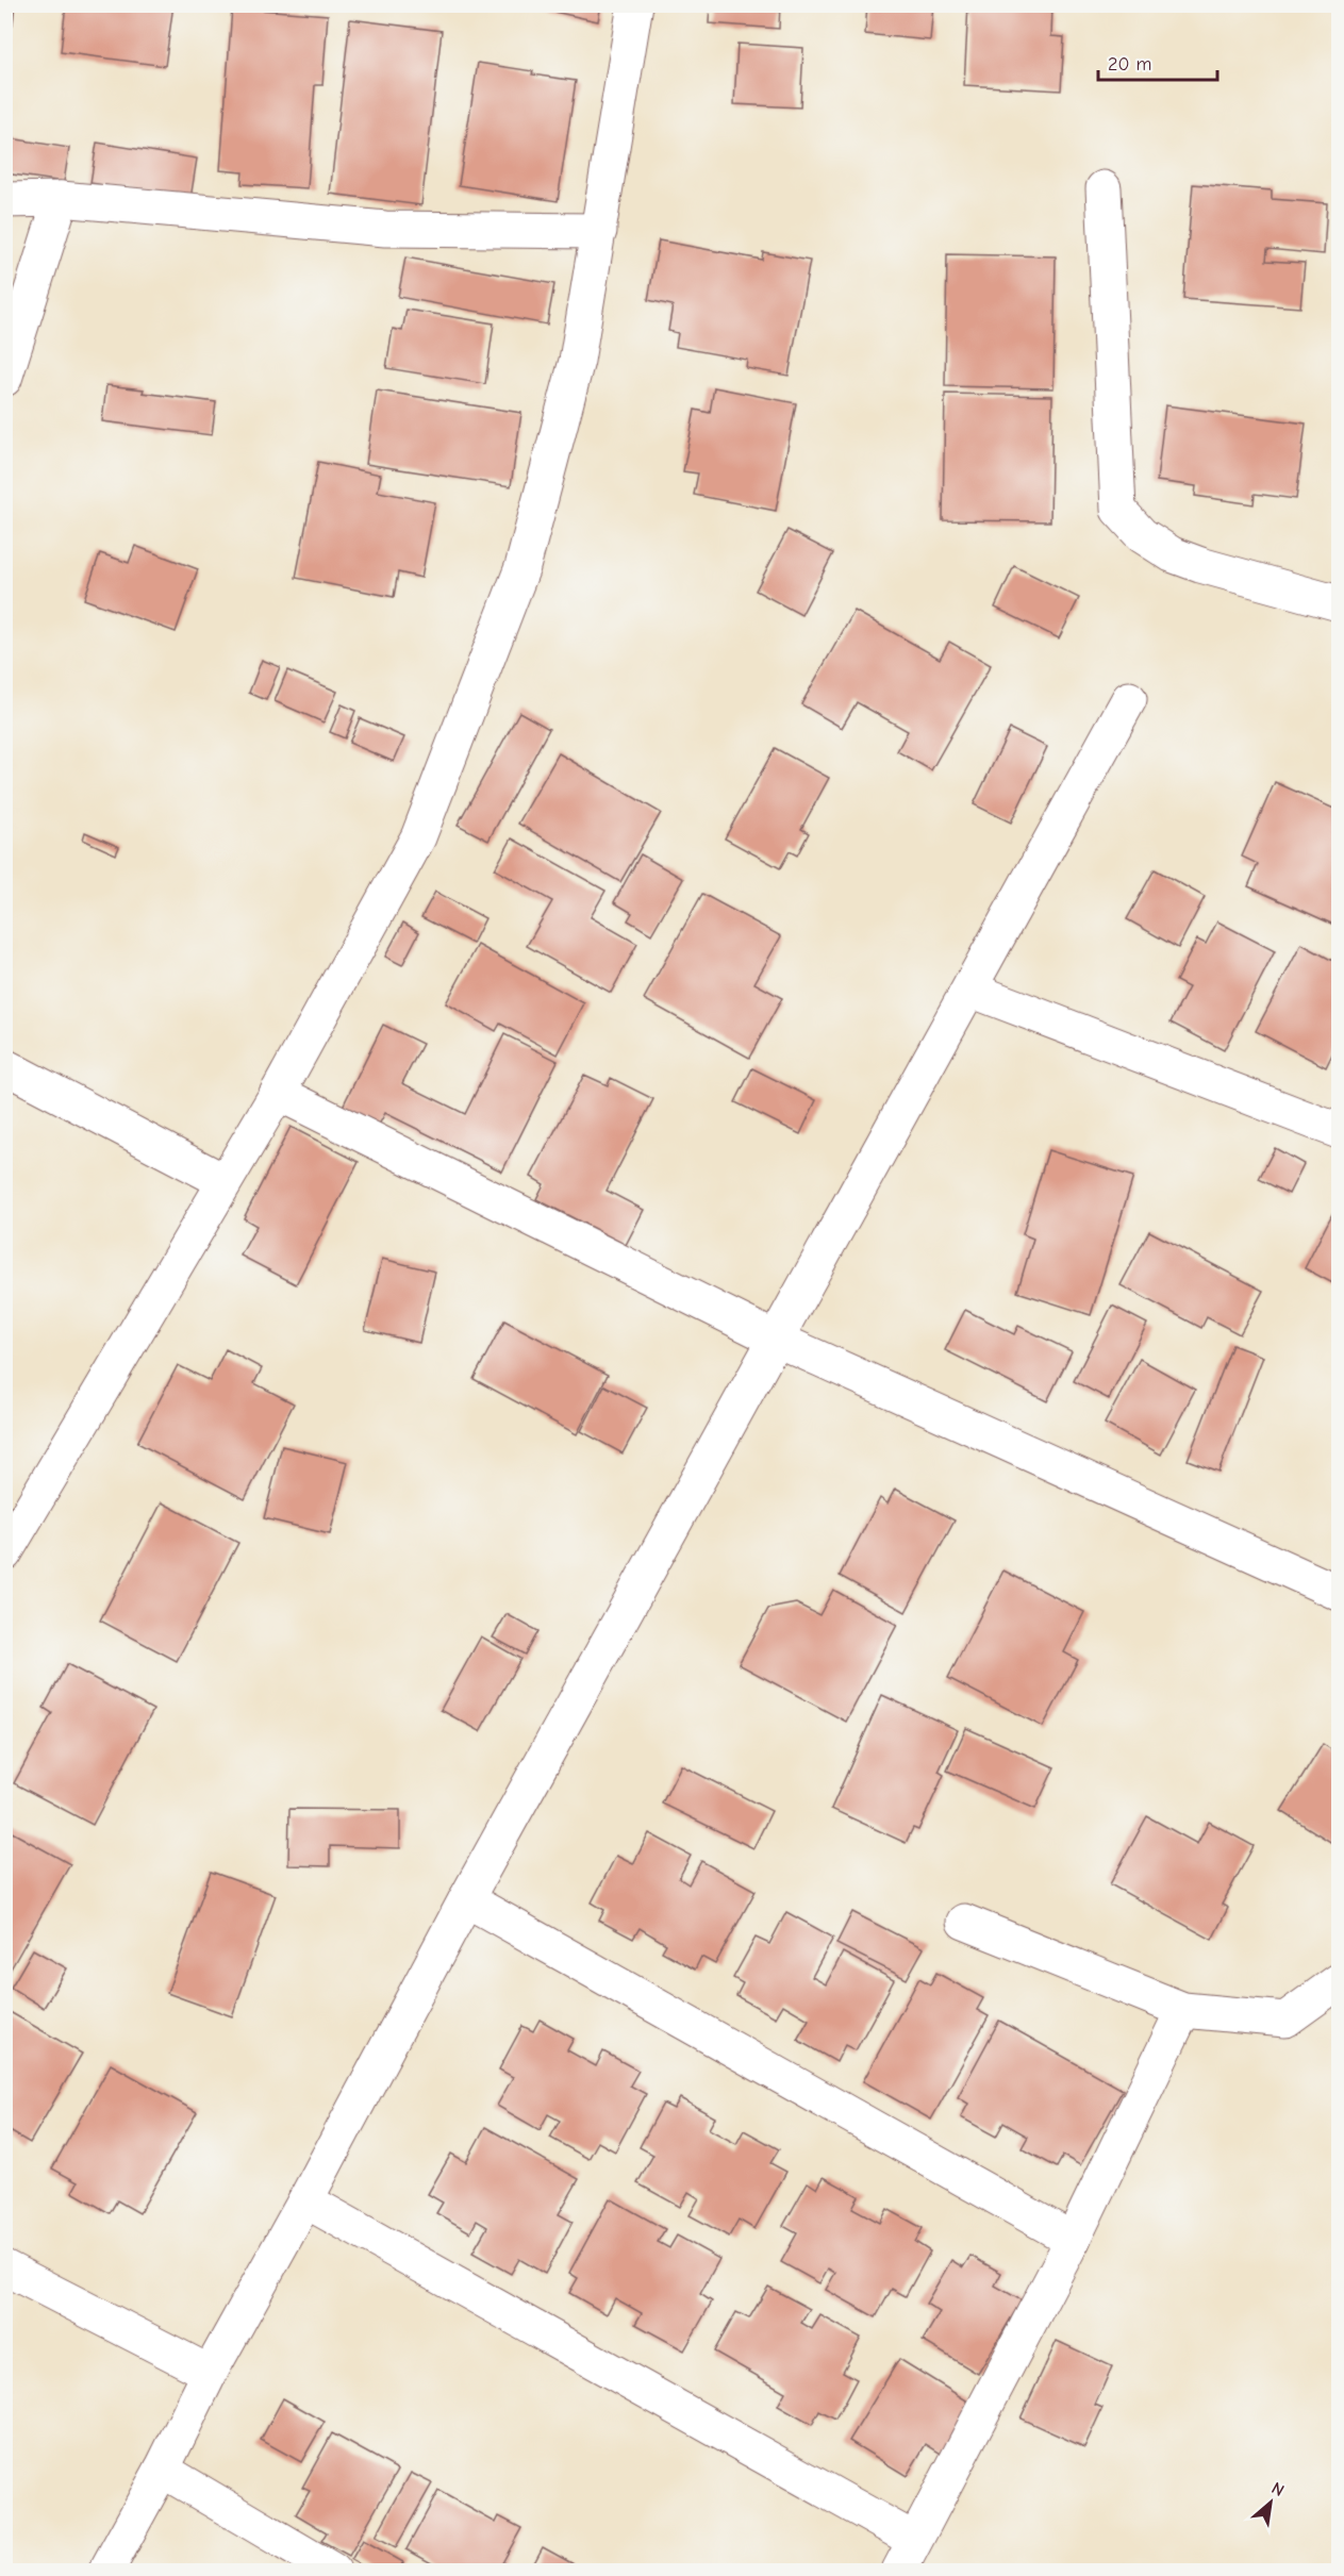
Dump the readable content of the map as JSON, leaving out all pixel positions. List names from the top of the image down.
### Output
{
  "scale_bar": "20 m",
  "north": "top right"
}
